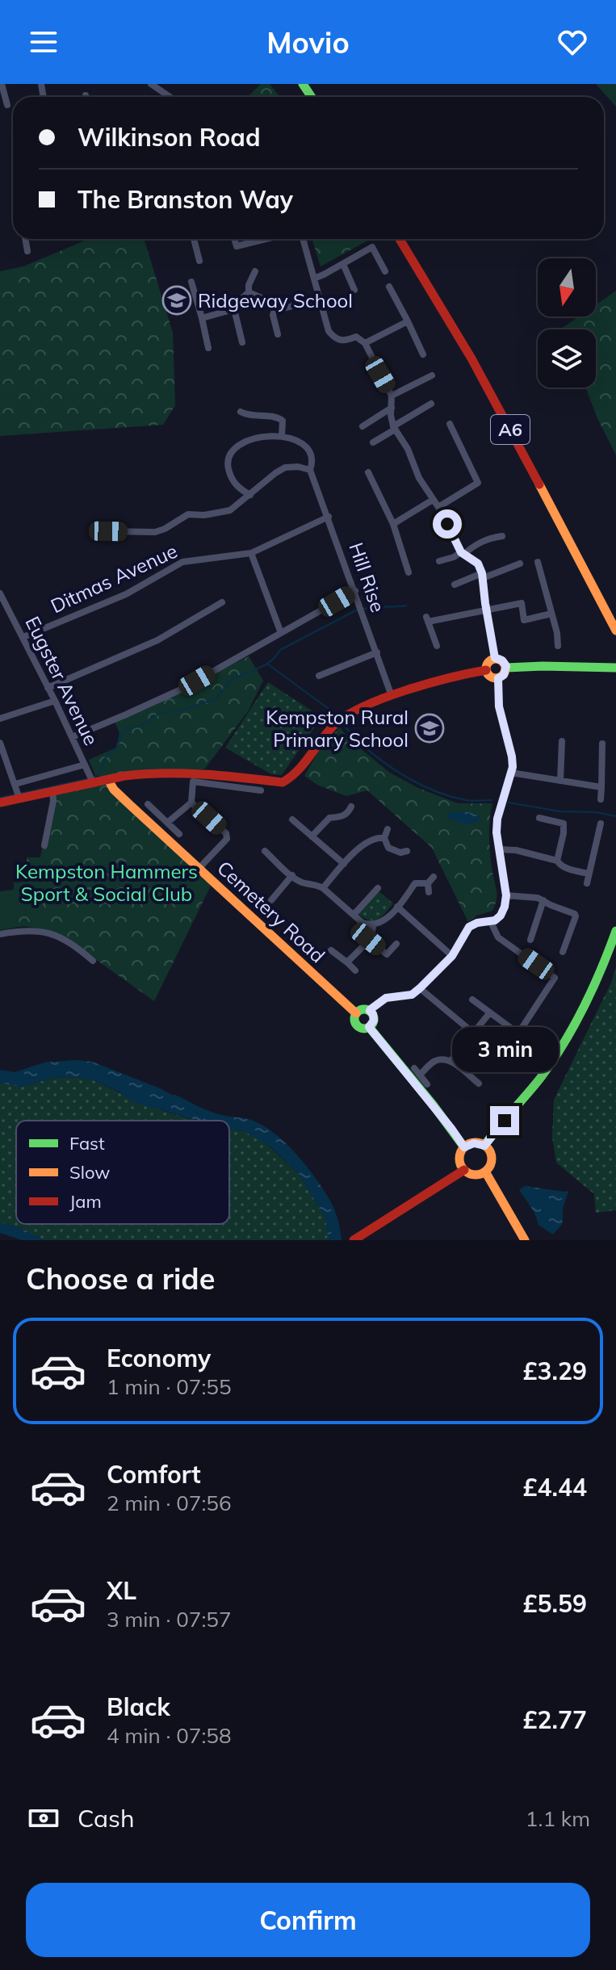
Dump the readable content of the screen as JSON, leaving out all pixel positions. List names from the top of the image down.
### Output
{
  "streets": {
    "main road": ["A6", "Cemetery Road"],
    "street": ["Hill Rise", "Ditmas Avenue", "Eugster Avenue"]
  },
  "crossings": [
    ["Hill Rise", "Ditmas Avenue"],
    ["Ditmas Avenue", "Eugster Avenue"],
    ["Eugster Avenue", "Cemetery Road"]
  ],
  "parks": ["Kempston Hammers Sport & Social Club"],
  "places": {
    "school or university": ["Ridgeway School", "Kempston Rural Primary School"]
  },
  "legend": ["Fast", "Slow", "Jam"],
  "north": "bottom",
  "page": {
    "header": "Movio",
    "banner": ["Wilkinson Road", "The Branston Way"],
    "bubble": "3 min",
    "heading": "Choose a ride",
    "list": [
      {
        "name": "Economy",
        "note": "1 min · 07:55",
        "value": "£3.29"
      },
      {
        "name": "Comfort",
        "note": "2 min · 07:56",
        "value": "£4.44"
      },
      {
        "name": "XL",
        "note": "3 min · 07:57",
        "value": "£5.59"
      },
      {
        "name": "Black",
        "note": "4 min · 07:58",
        "value": "£2.77"
      }
    ],
    "pay": ["Cash", "1.1 km"],
    "buttons": "Confirm"
  }
}
